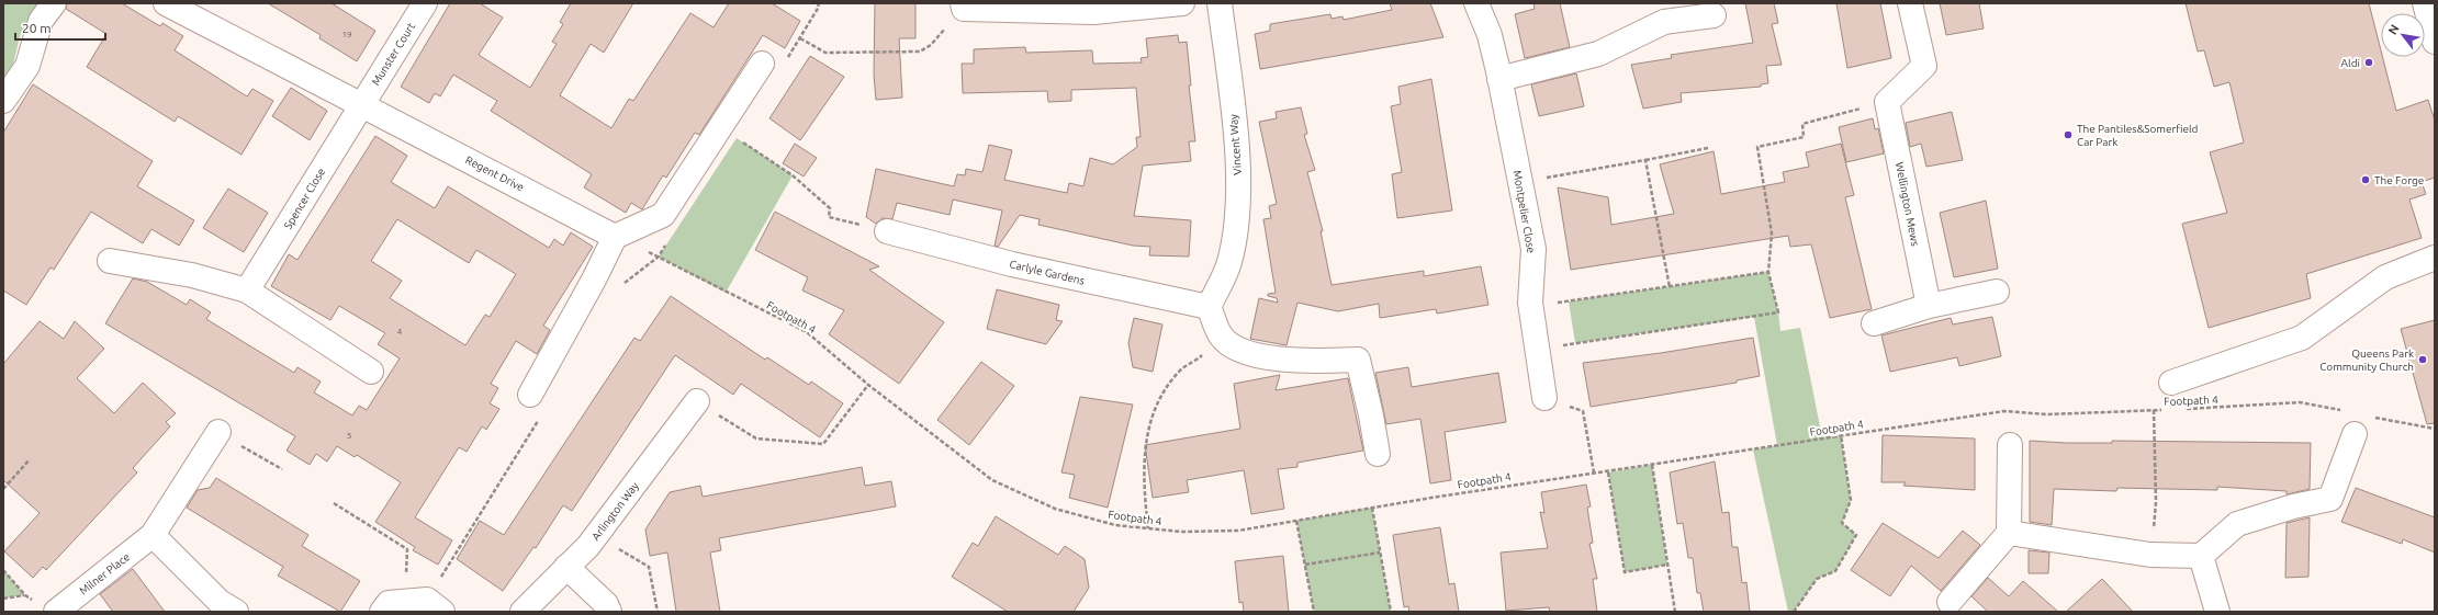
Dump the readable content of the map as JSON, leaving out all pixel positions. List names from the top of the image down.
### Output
{
  "streets": {
    "street": [
      "Munster Court",
      "Vincent Way",
      "Regent Drive",
      "Spencer Close",
      "Wellington Mews",
      "Montpelier Close",
      "Carlyle Gardens",
      "Arlington Way",
      "Milner Place"
    ],
    "path": ["Footpath 4"]
  },
  "crossings": [
    ["Munster Court", "Regent Drive"],
    ["Munster Court", "Spencer Close"],
    ["Vincent Way", "Carlyle Gardens"],
    ["Regent Drive", "Spencer Close"],
    ["Regent Drive", "Footpath 4"]
  ],
  "places": [
    "Aldi",
    "The Pantiles&Somerfield Car Park",
    "The Forge",
    "Queens Park Community Church"
  ],
  "house_numbers": ["19", "4", "5"],
  "scale_bar": "20 m",
  "north": "top left"
}
